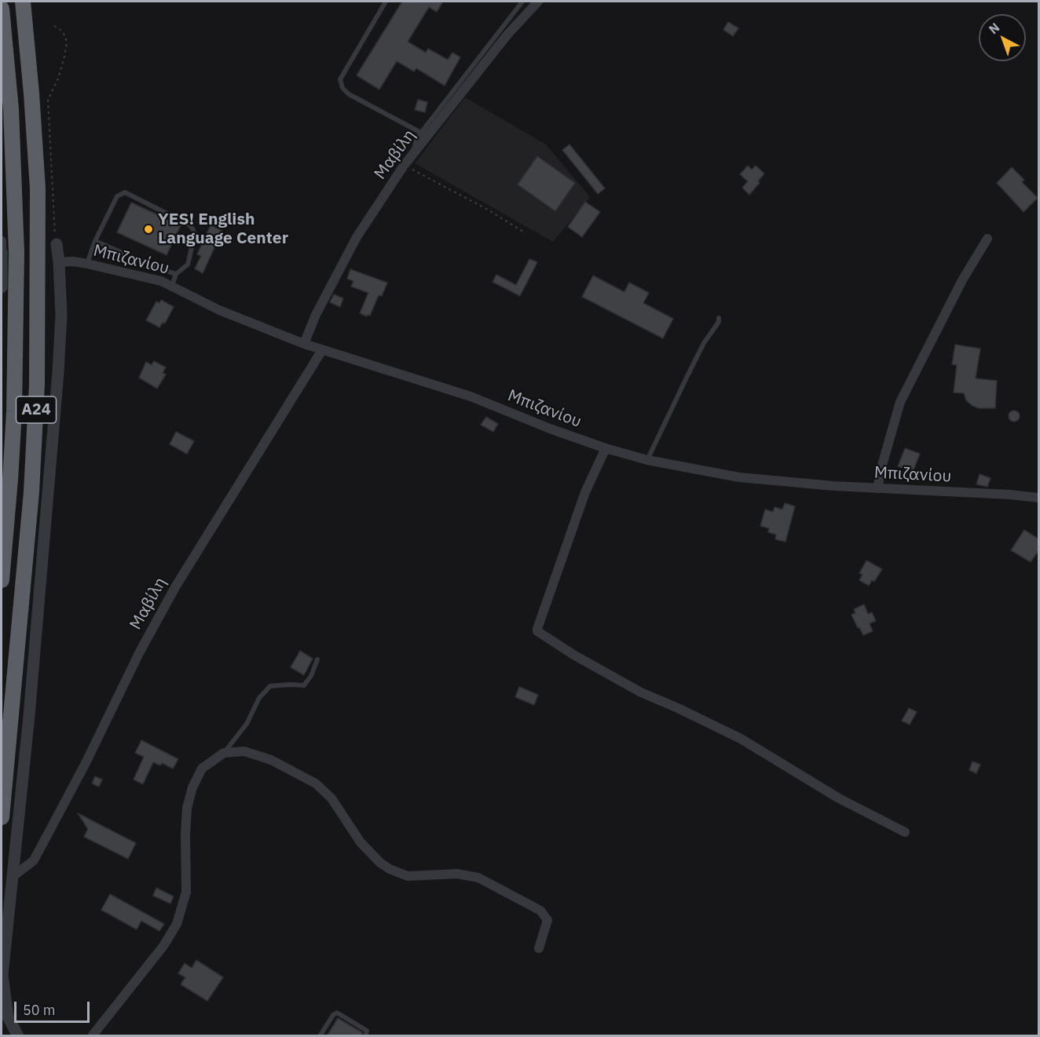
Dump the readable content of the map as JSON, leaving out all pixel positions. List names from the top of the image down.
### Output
{
  "streets": {
    "highway": ["Α24"],
    "street": ["Μαβίλη", "Μπιζανίου"]
  },
  "crossings": [
    ["Μαβίλη", "Μπιζανίου"]
  ],
  "places": ["YES! English Language Center"],
  "scale_bar": "50 m",
  "north": "top left"
}
